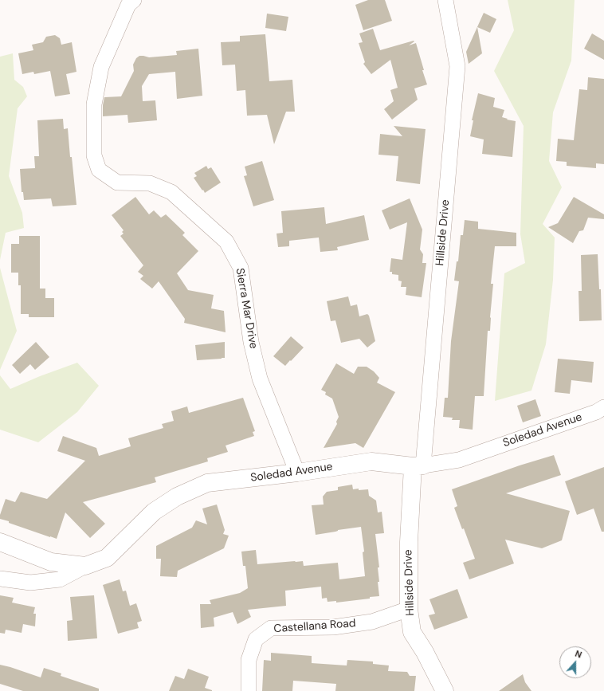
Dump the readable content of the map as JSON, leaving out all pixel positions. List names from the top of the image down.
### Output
{
  "streets": {
    "street": [
      "Hillside Drive",
      "Sierra Mar Drive",
      "Soledad Avenue",
      "Castellana Road"
    ]
  },
  "crossings": [
    ["Hillside Drive", "Soledad Avenue"],
    ["Hillside Drive", "Castellana Road"],
    ["Sierra Mar Drive", "Soledad Avenue"]
  ],
  "north": "top"
}
